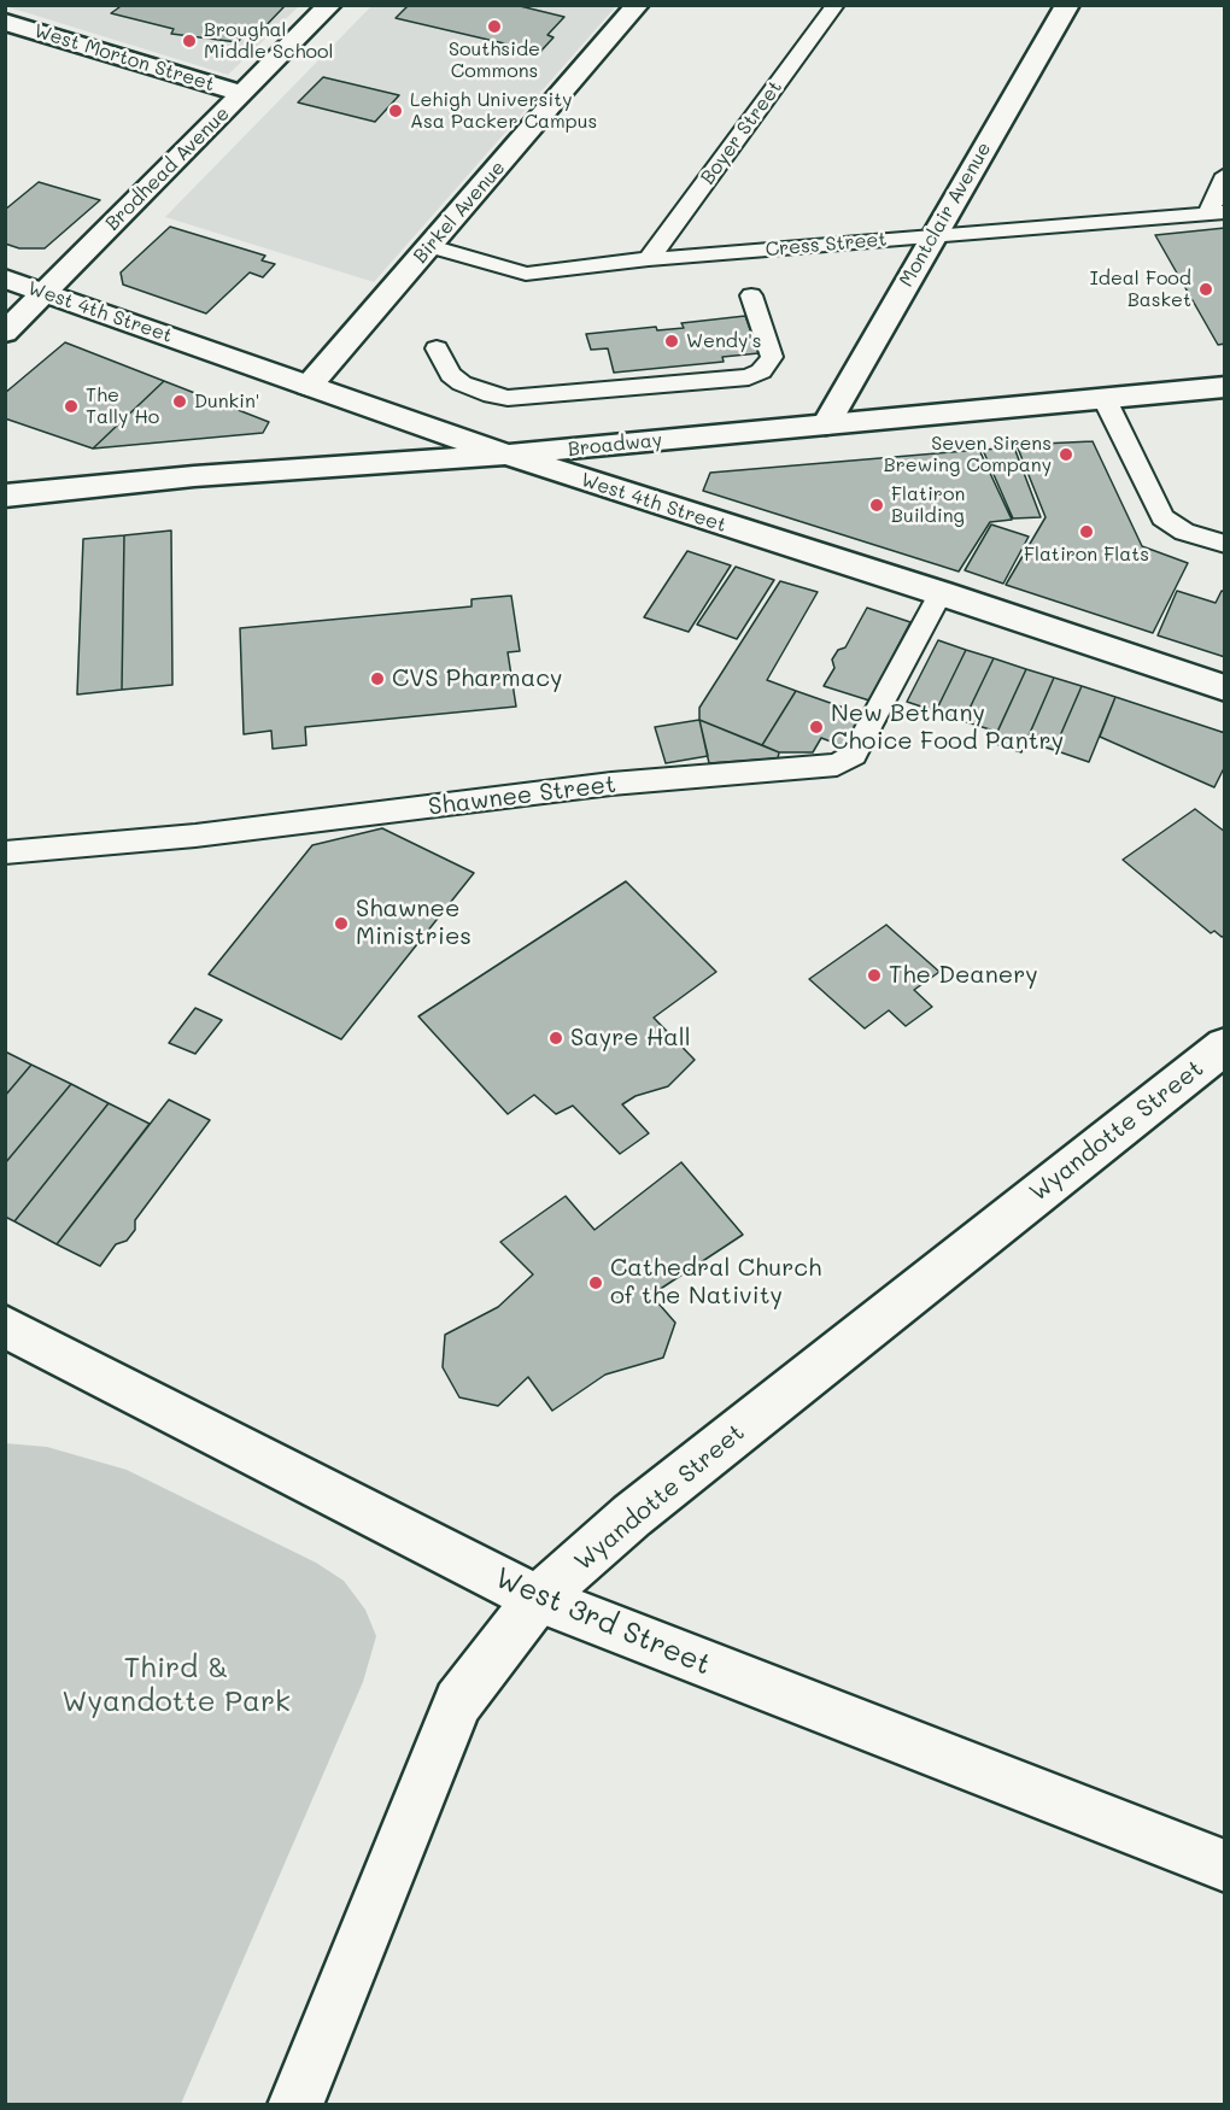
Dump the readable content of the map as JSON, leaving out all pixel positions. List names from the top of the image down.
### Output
{
  "streets": {
    "main road": [
      "West Morton Street",
      "Brodhead Avenue",
      "Birkel Avenue",
      "Montclair Avenue",
      "West 4th Street",
      "Broadway",
      "Wyandotte Street",
      "West 3rd Street"
    ],
    "lane": ["Boyer Street", "Cress Street", "Shawnee Street"]
  },
  "crossings": [
    ["West Morton Street", "Brodhead Avenue"],
    ["Boyer Street", "Cress Street"],
    ["Brodhead Avenue", "West 4th Street"],
    ["Birkel Avenue", "Cress Street"],
    ["Birkel Avenue", "West 4th Street"],
    ["Montclair Avenue", "Cress Street"],
    ["Montclair Avenue", "Broadway"],
    ["West 4th Street", "Broadway"],
    ["West 4th Street", "Shawnee Street"],
    ["Wyandotte Street", "West 3rd Street"]
  ],
  "parks": ["Third & Wyandotte Park"],
  "places": [
    "Southside Commons",
    "Broughal Middle School",
    "Lehigh University Asa Packer Campus",
    "Ideal Food Basket",
    "Wendy's",
    "Dunkin'",
    "The Tally Ho",
    "Seven Sirens Brewing Company",
    "Flatiron Building",
    "Flatiron Flats",
    "CVS Pharmacy",
    "New Bethany Choice Food Pantry",
    "Shawnee Ministries",
    "The Deanery",
    "Sayre Hall",
    "Cathedral Church of the Nativity"
  ]
}
